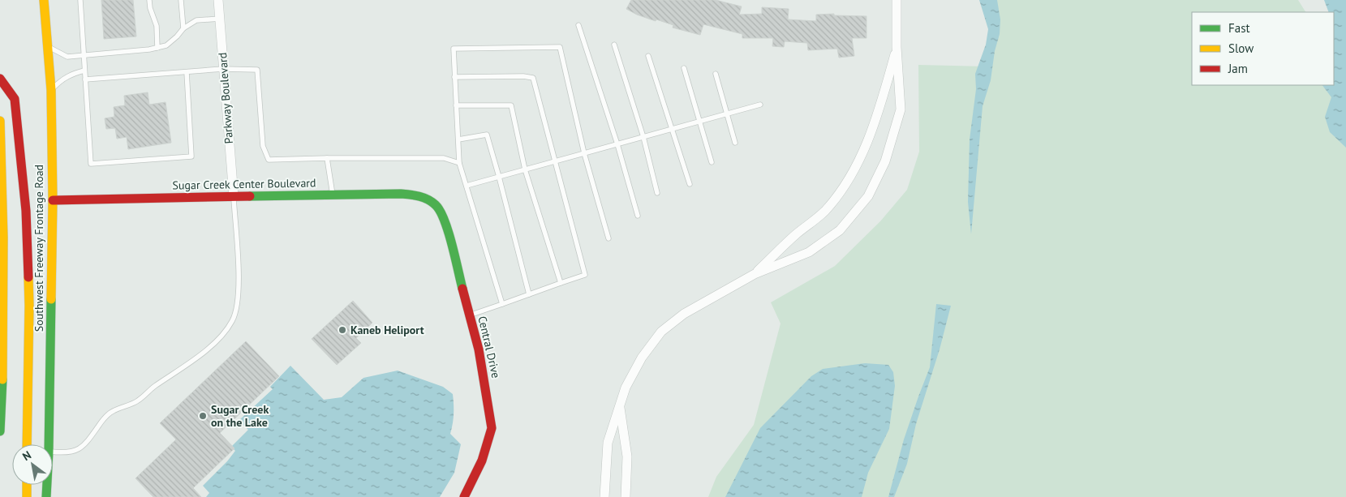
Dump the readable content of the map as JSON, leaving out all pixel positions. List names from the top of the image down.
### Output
{
  "streets": {
    "main road": ["Sugar Creek Center Boulevard", "Southwest Freeway Frontage Road", "Central Drive"],
    "street": ["Parkway Boulevard"]
  },
  "crossings": [
    ["Parkway Boulevard", "Sugar Creek Center Boulevard"],
    ["Sugar Creek Center Boulevard", "Southwest Freeway Frontage Road"],
    ["Sugar Creek Center Boulevard", "Central Drive"]
  ],
  "places": ["Kaneb Heliport", "Sugar Creek on the Lake"],
  "legend": ["Fast", "Slow", "Jam"],
  "north": "top left"
}
